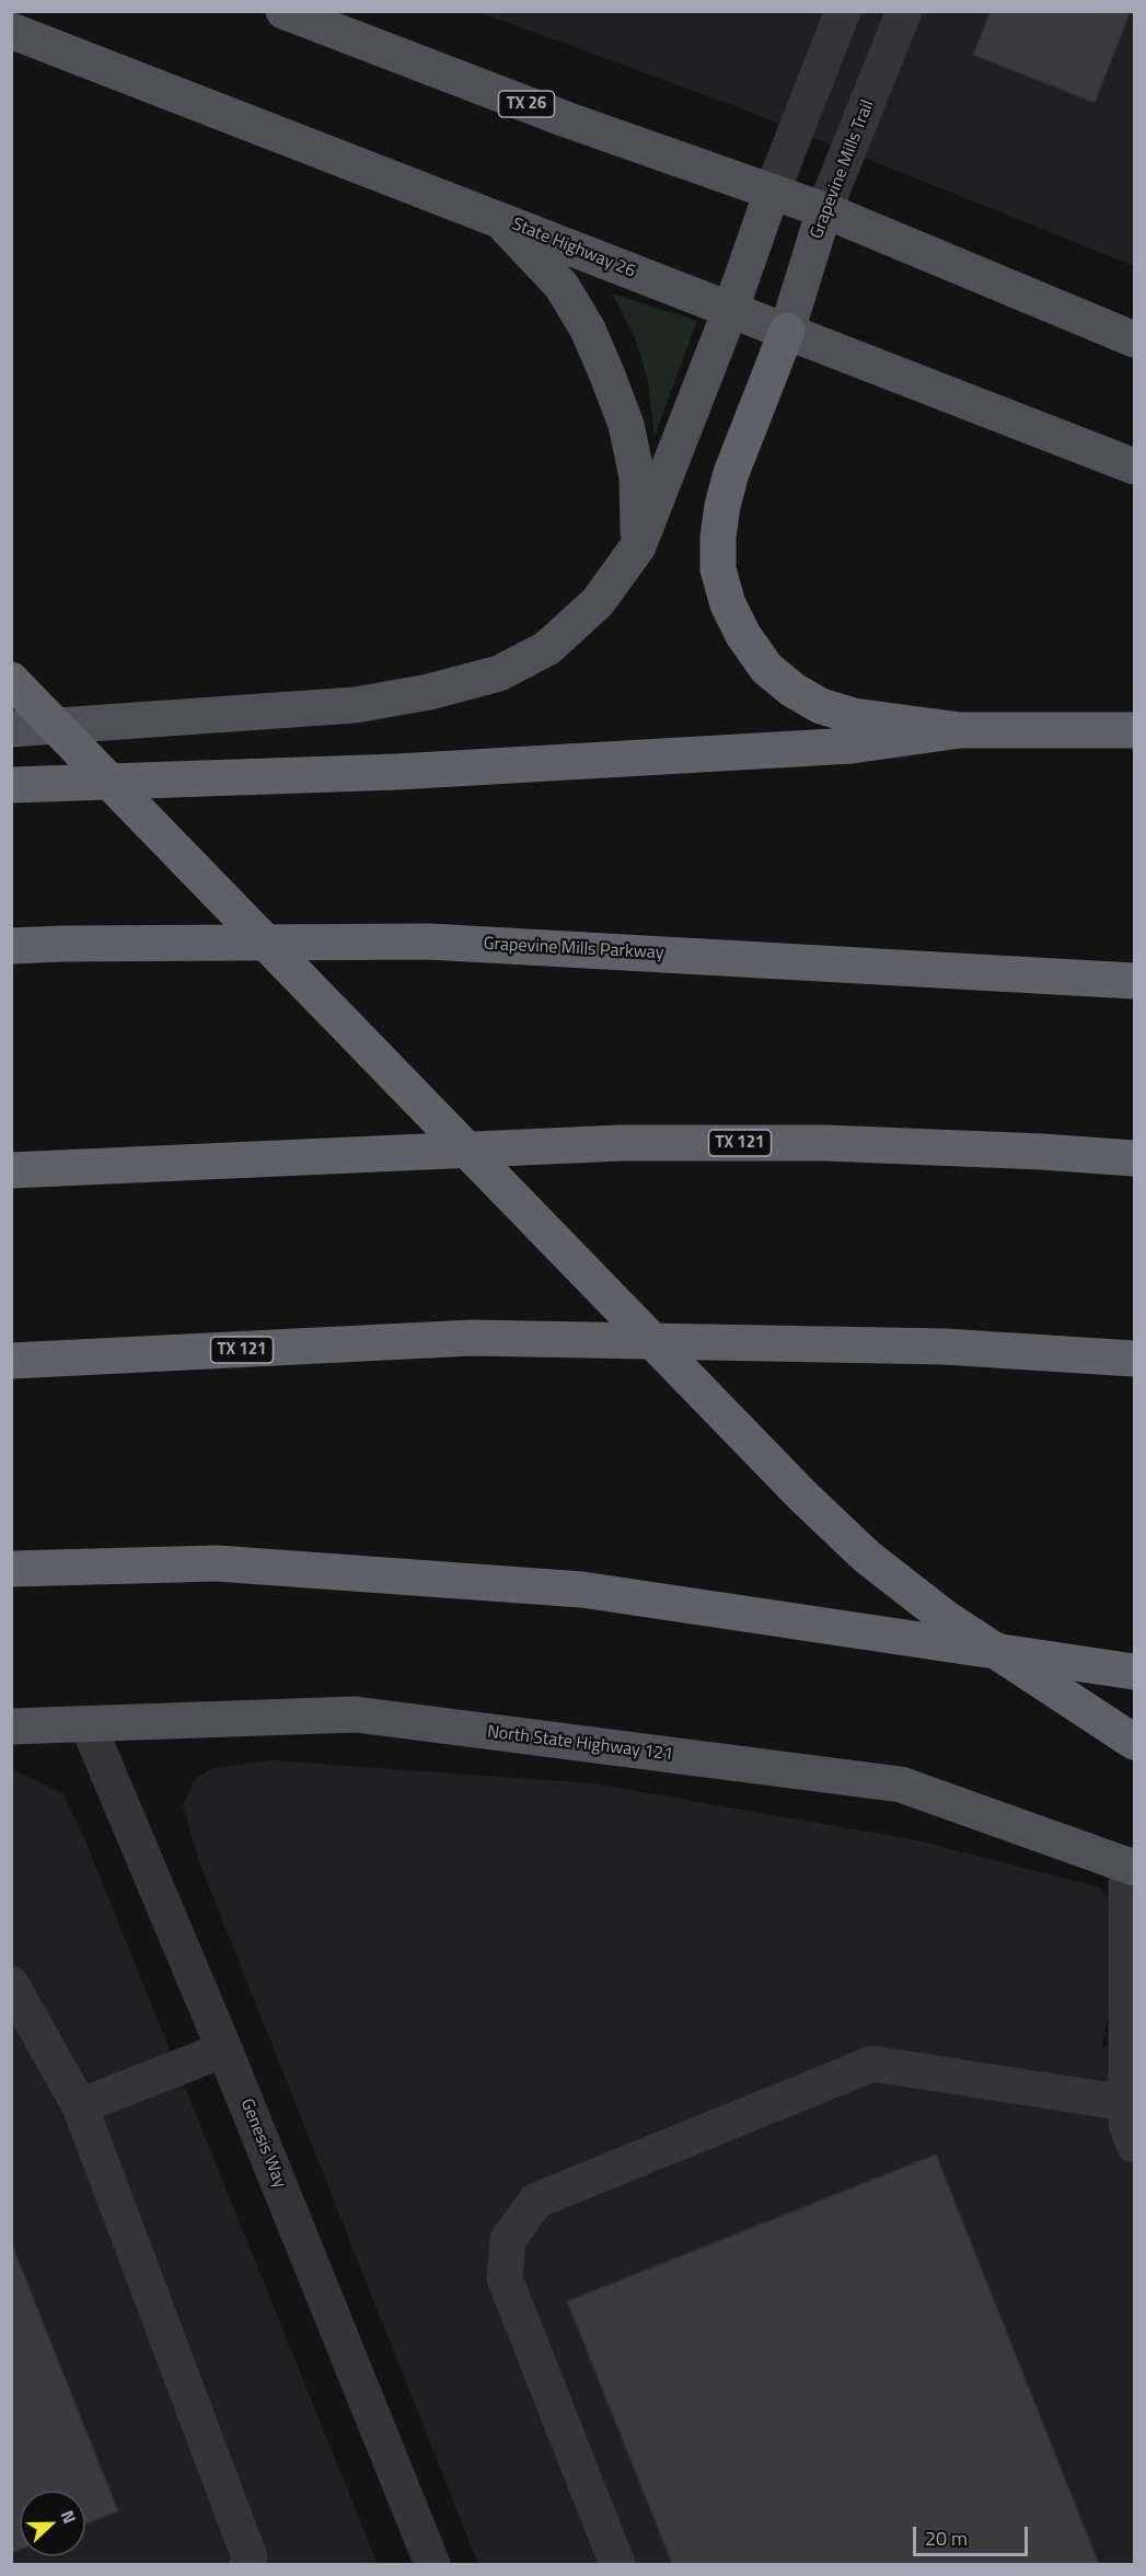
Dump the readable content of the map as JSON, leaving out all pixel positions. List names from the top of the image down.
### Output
{
  "streets": {
    "highway": ["Grapevine Mills Parkway", "TX 121"],
    "main road": [
      "TX 26",
      "Grapevine Mills Trail",
      "State Highway 26",
      "North State Highway 121"
    ],
    "street": ["Genesis Way"]
  },
  "crossings": [
    ["TX 26", "Grapevine Mills Trail"],
    ["Grapevine Mills Trail", "State Highway 26"],
    ["North State Highway 121", "Genesis Way"]
  ],
  "scale_bar": "20 m",
  "north": "right"
}
